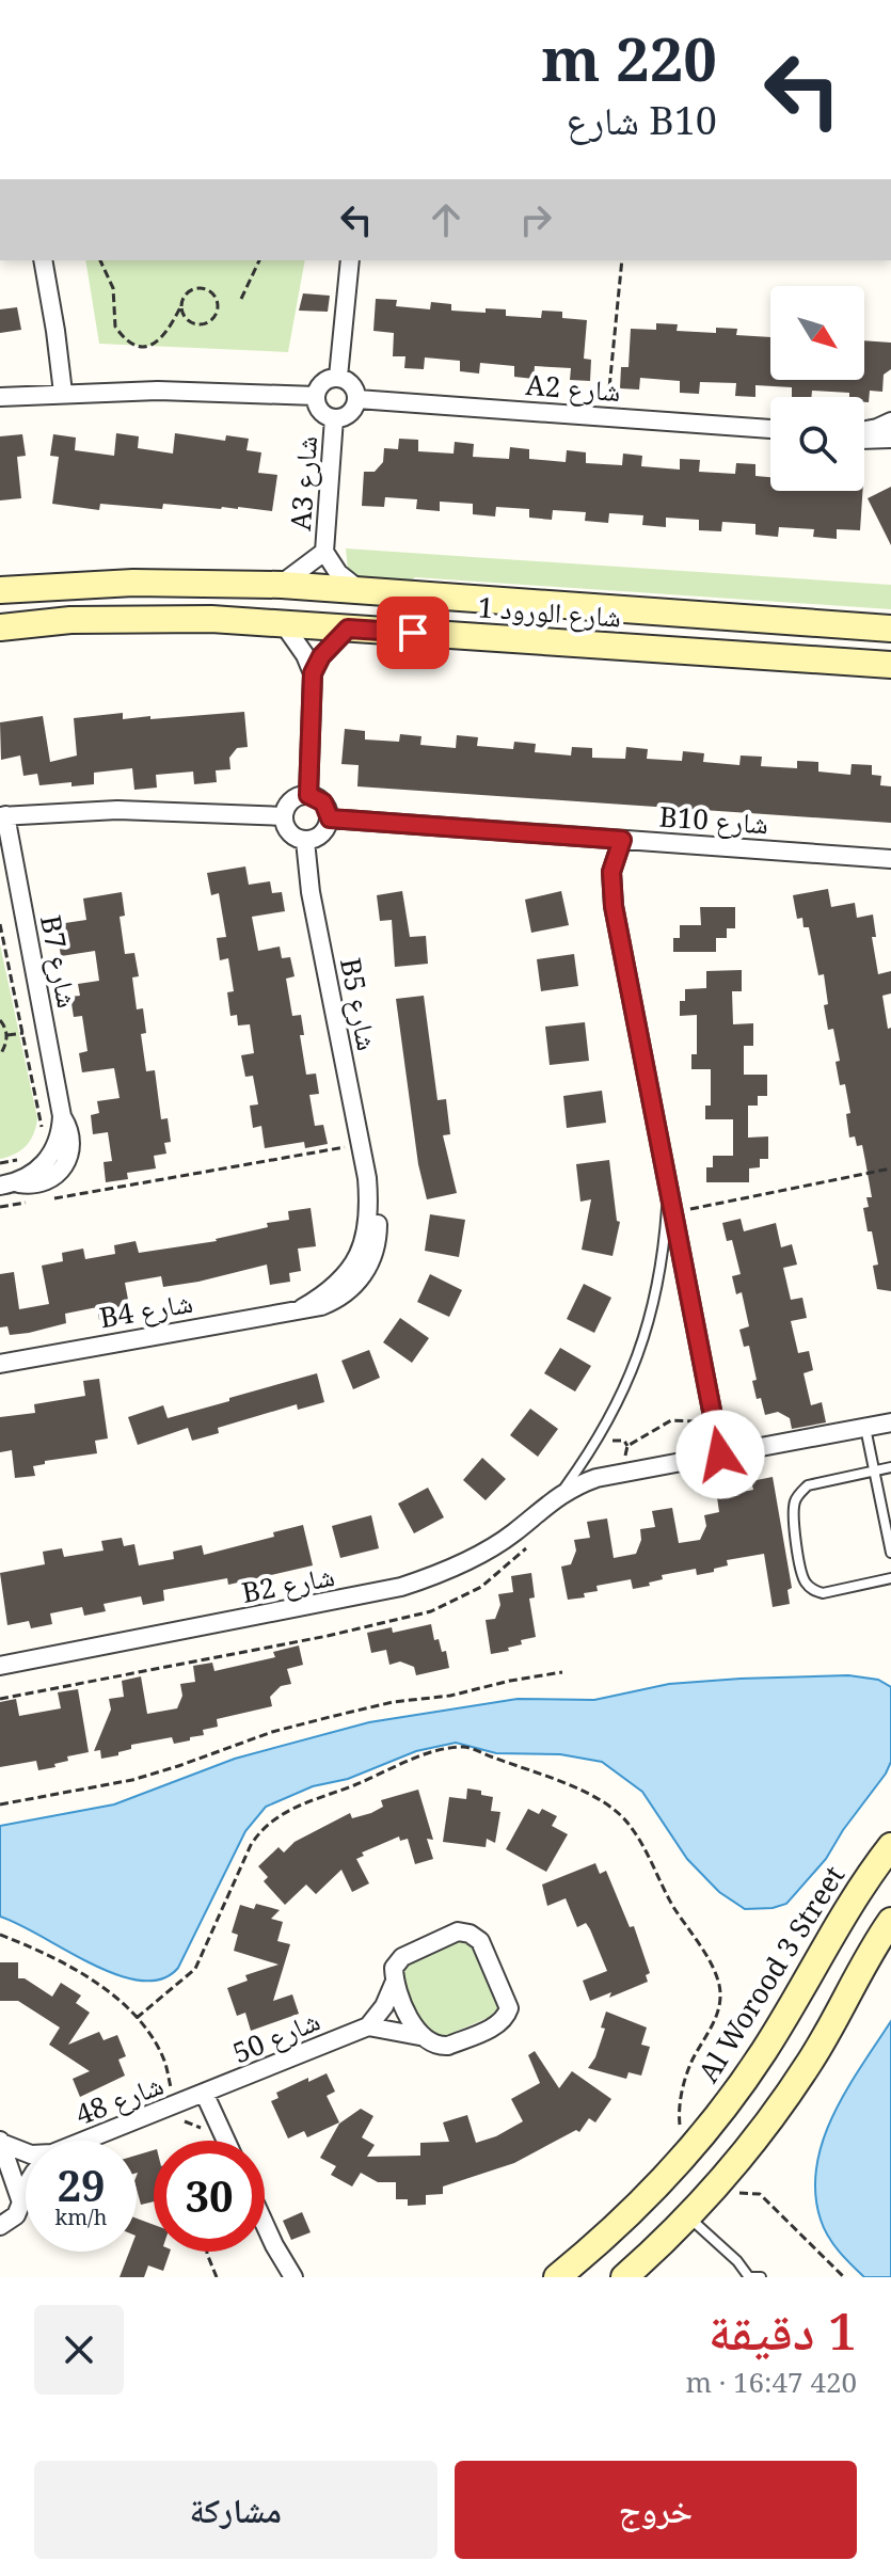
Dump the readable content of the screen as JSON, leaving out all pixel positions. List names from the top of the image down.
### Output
{
  "streets": {
    "street": [
      "A2 شارع",
      "A3 شارع",
      "شارع الورود 1",
      "B10 شارع",
      "B7 شارع",
      "B5 شارع",
      "B4 شارع",
      "B2 شارع",
      "Al Worood 3 Street",
      "شارع 50",
      "شارع 48"
    ]
  },
  "crossings": [
    ["A2 شارع", "A3 شارع"],
    ["A3 شارع", "شارع الورود 1"],
    ["B10 شارع", "B5 شارع"],
    ["B5 شارع", "B4 شارع"],
    ["شارع 50", "شارع 48"]
  ],
  "north": "bottom right",
  "page": {
    "turn": ["220 m", "B10 شارع"],
    "speed": "29 km/h",
    "limit": "30",
    "heading": ["1 دقيقة", "420 m · 16:47"],
    "buttons": ["خروج", "مشاركة"]
  }
}
